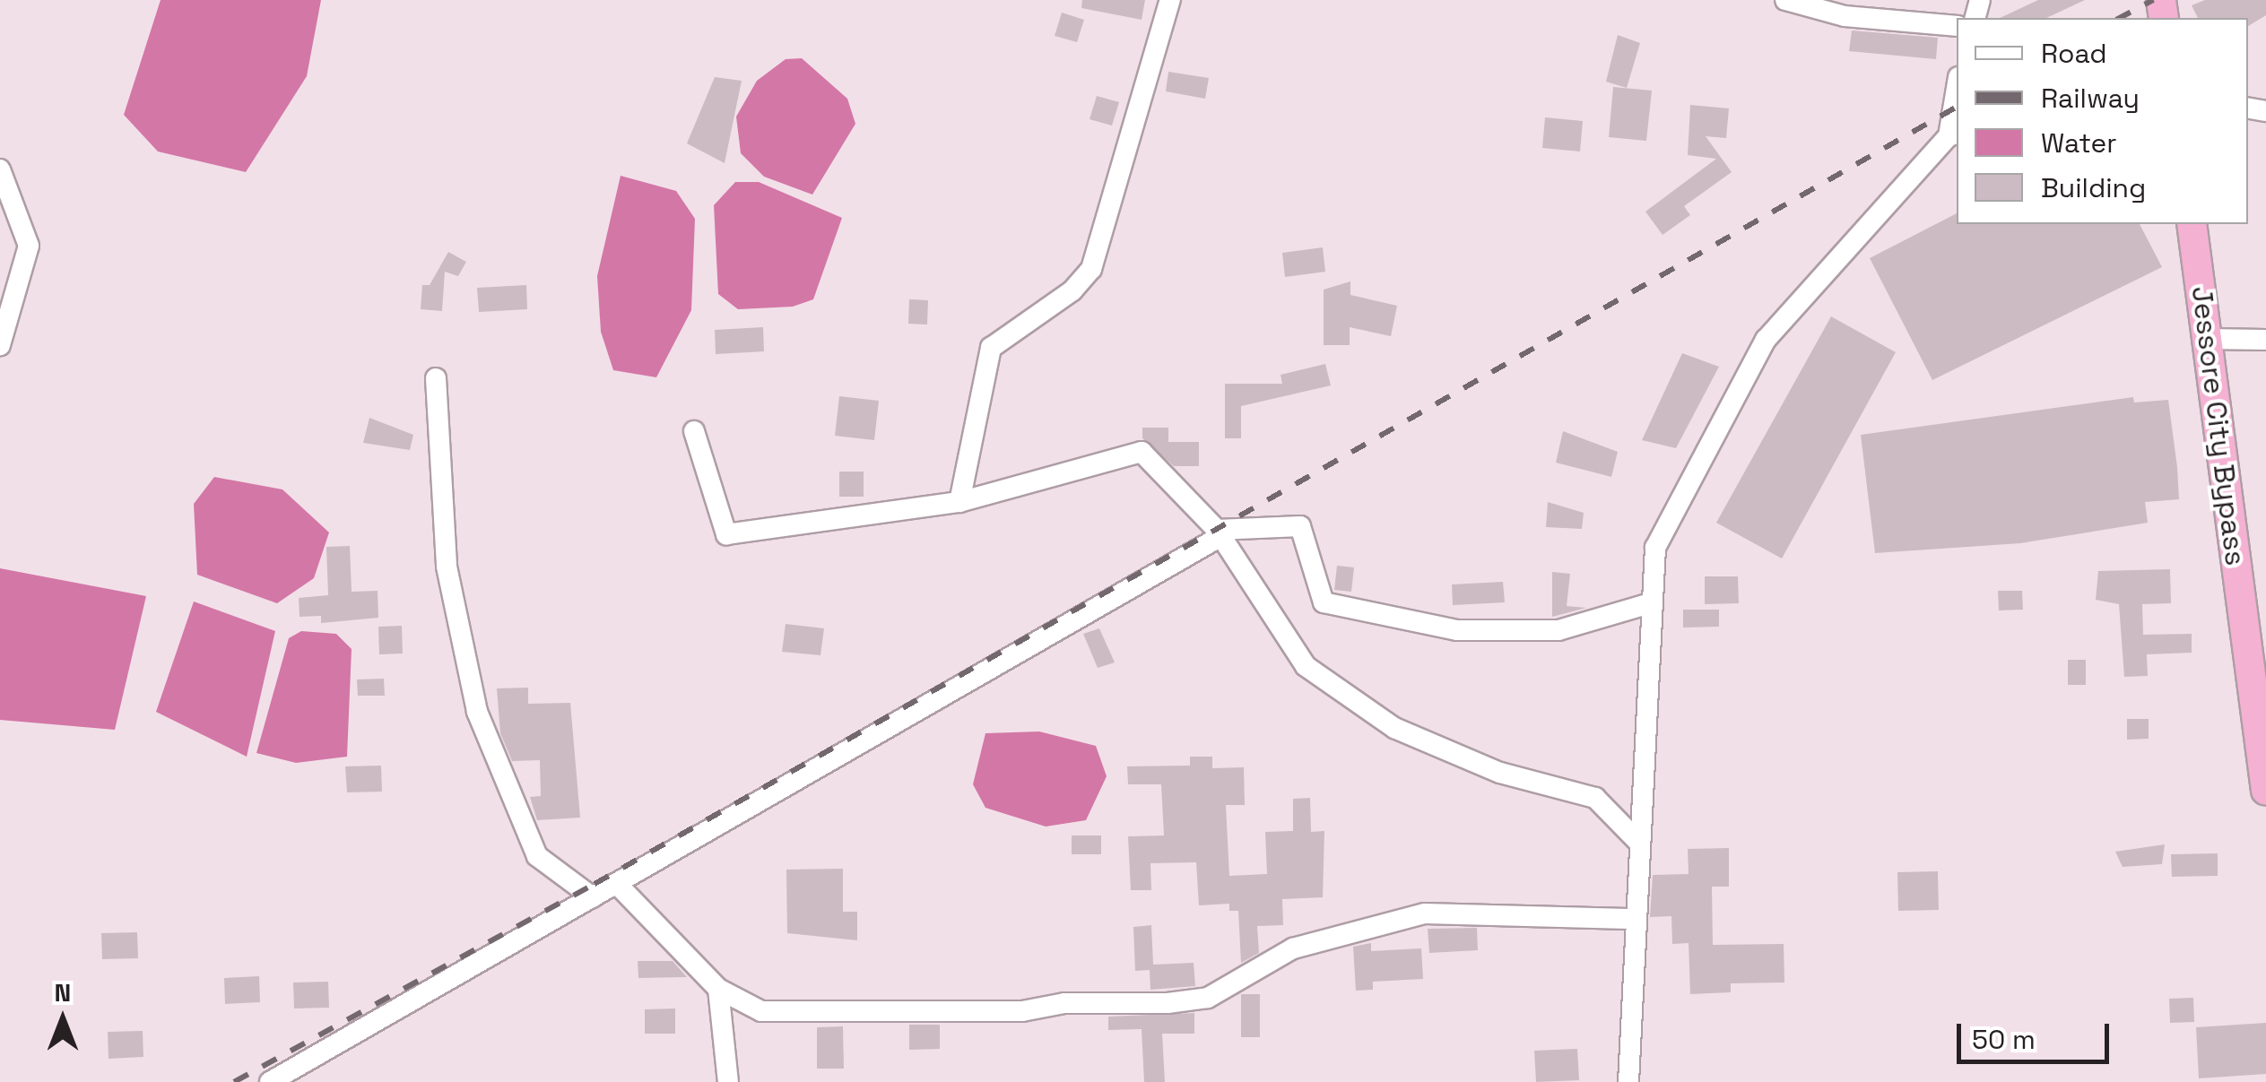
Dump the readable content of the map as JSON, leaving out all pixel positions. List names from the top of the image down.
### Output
{
  "streets": {
    "highway": ["Jessore City Bypass"]
  },
  "legend": [
    "Road",
    "Railway",
    "Water",
    "Building"
  ],
  "scale_bar": "50 m",
  "north": "top"
}
